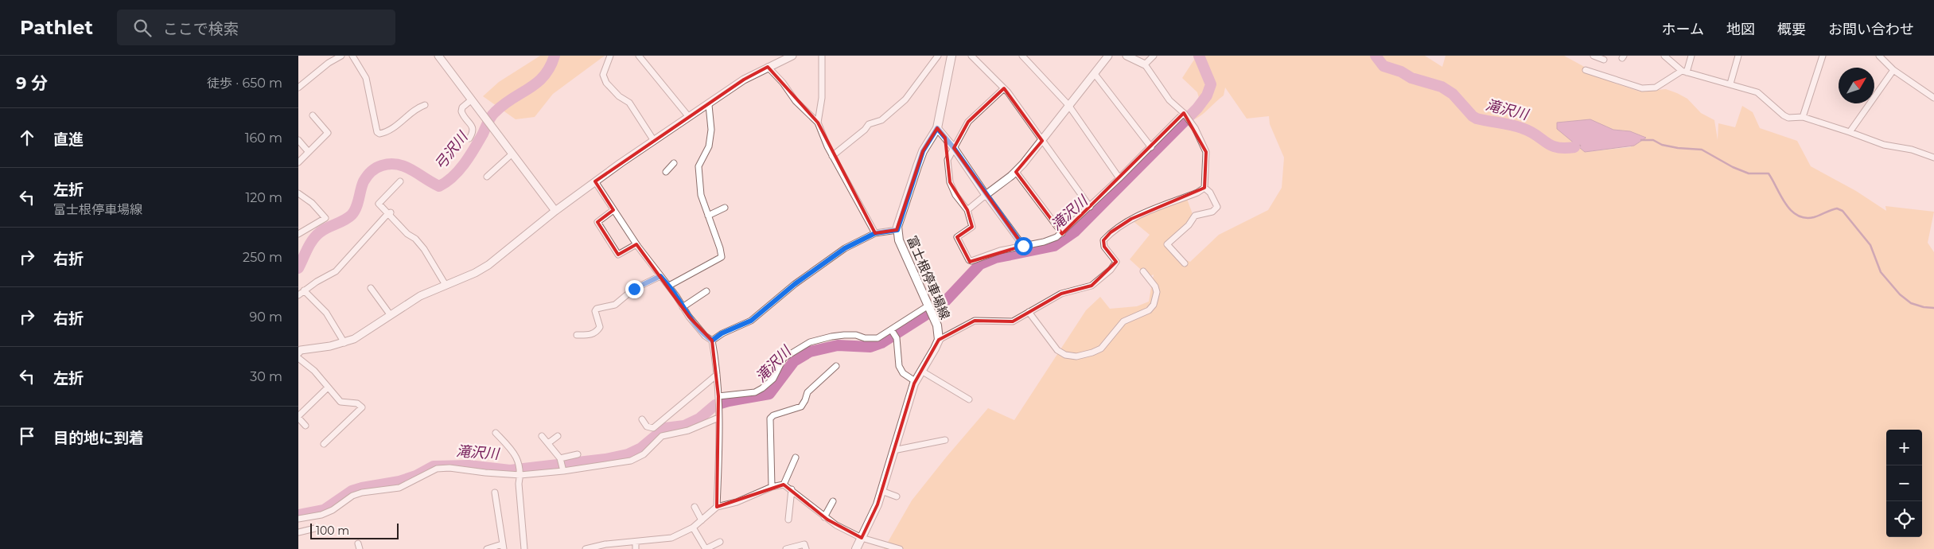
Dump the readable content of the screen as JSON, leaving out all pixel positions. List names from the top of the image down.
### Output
{
  "streets": {
    "main road": ["富士根停車場線"]
  },
  "water": ["滝沢川", "弓沢川"],
  "scale_bar": "100 m",
  "north": "top right",
  "page": {
    "header": "Pathlet",
    "search": "ここで検索",
    "nav": [
      "ホーム",
      "地図",
      "概要",
      "お問い合わせ"
    ],
    "heading": ["9 分", "徒歩 · 650 m"],
    "list": [
      ["直進", "160 m"],
      ["左折", "富士根停車場線", "120 m"],
      ["右折", "250 m"],
      ["右折", "90 m"],
      ["左折", "30 m"],
      "目的地に到着"
    ],
    "map_buttons": ["+", "−"],
    "scale": "100 m"
  }
}
